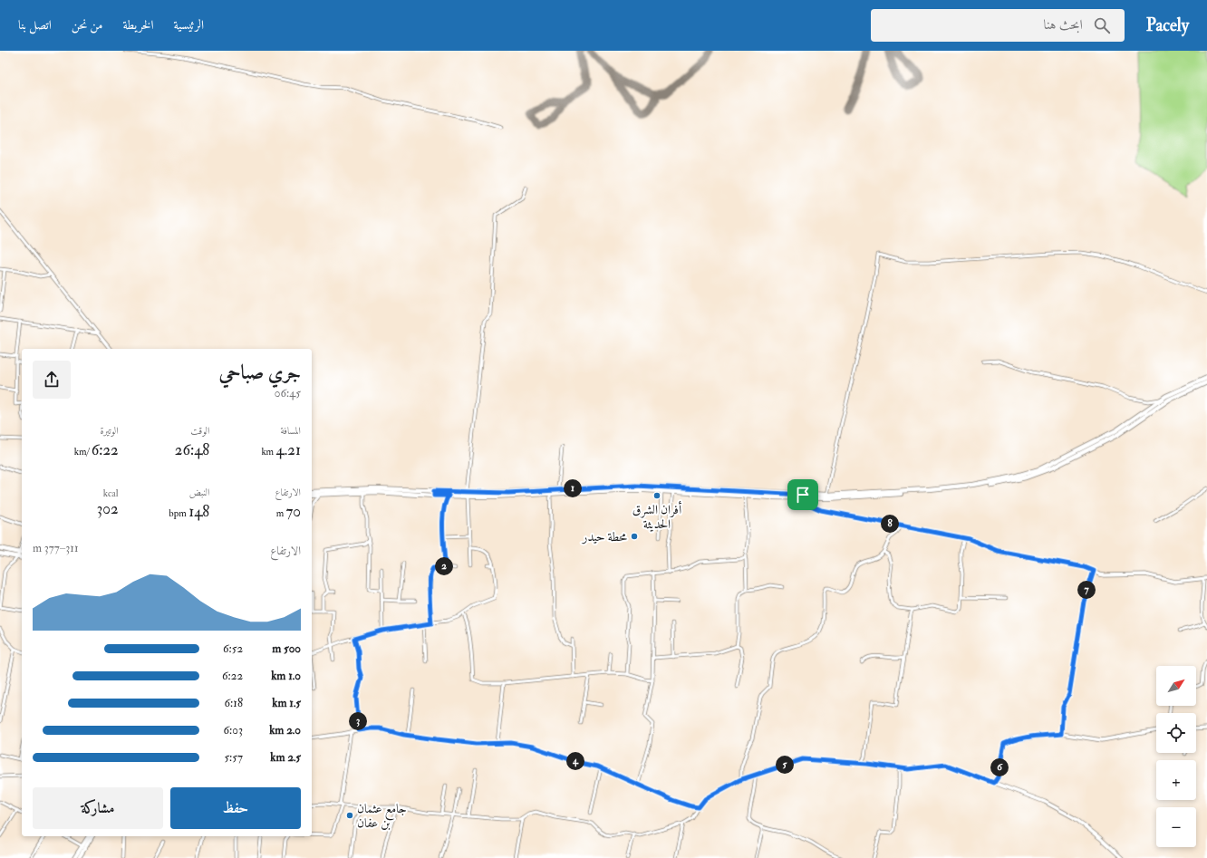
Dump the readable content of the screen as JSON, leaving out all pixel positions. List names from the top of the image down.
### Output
{
  "places": ["أفران الشرق الحديثة", "محطة حيدر", "جامع عثمان بن عفان"],
  "north": "top right",
  "page": {
    "header": "Pacely",
    "search": "ابحث هنا",
    "nav": [
      "الرئيسية",
      "الخريطة",
      "من نحن",
      "اتصل بنا"
    ],
    "heading": ["جري صباحي", "06:45"],
    "stats": [
      ["المسافة", "4.21 km"],
      ["الوقت", "26:48"],
      ["الوتيرة", "6:22 /km"],
      ["الارتفاع", "70 m"],
      ["النبض", "148 bpm"],
      ["kcal", "302"]
    ],
    "pins": [
      "1",
      "8",
      "2",
      "7",
      "3",
      "4",
      "5",
      "6"
    ],
    "chart": ["الارتفاع", "311–377 m"],
    "list": [
      {
        "name": "500 m",
        "note": "6:52"
      },
      {
        "name": "1.0 km",
        "note": "6:22"
      },
      {
        "name": "1.5 km",
        "note": "6:18"
      },
      {
        "name": "2.0 km",
        "note": "6:03"
      },
      {
        "name": "2.5 km",
        "note": "5:57"
      }
    ],
    "map_buttons": ["+", "−"],
    "buttons": ["حفظ", "مشاركة"]
  }
}
